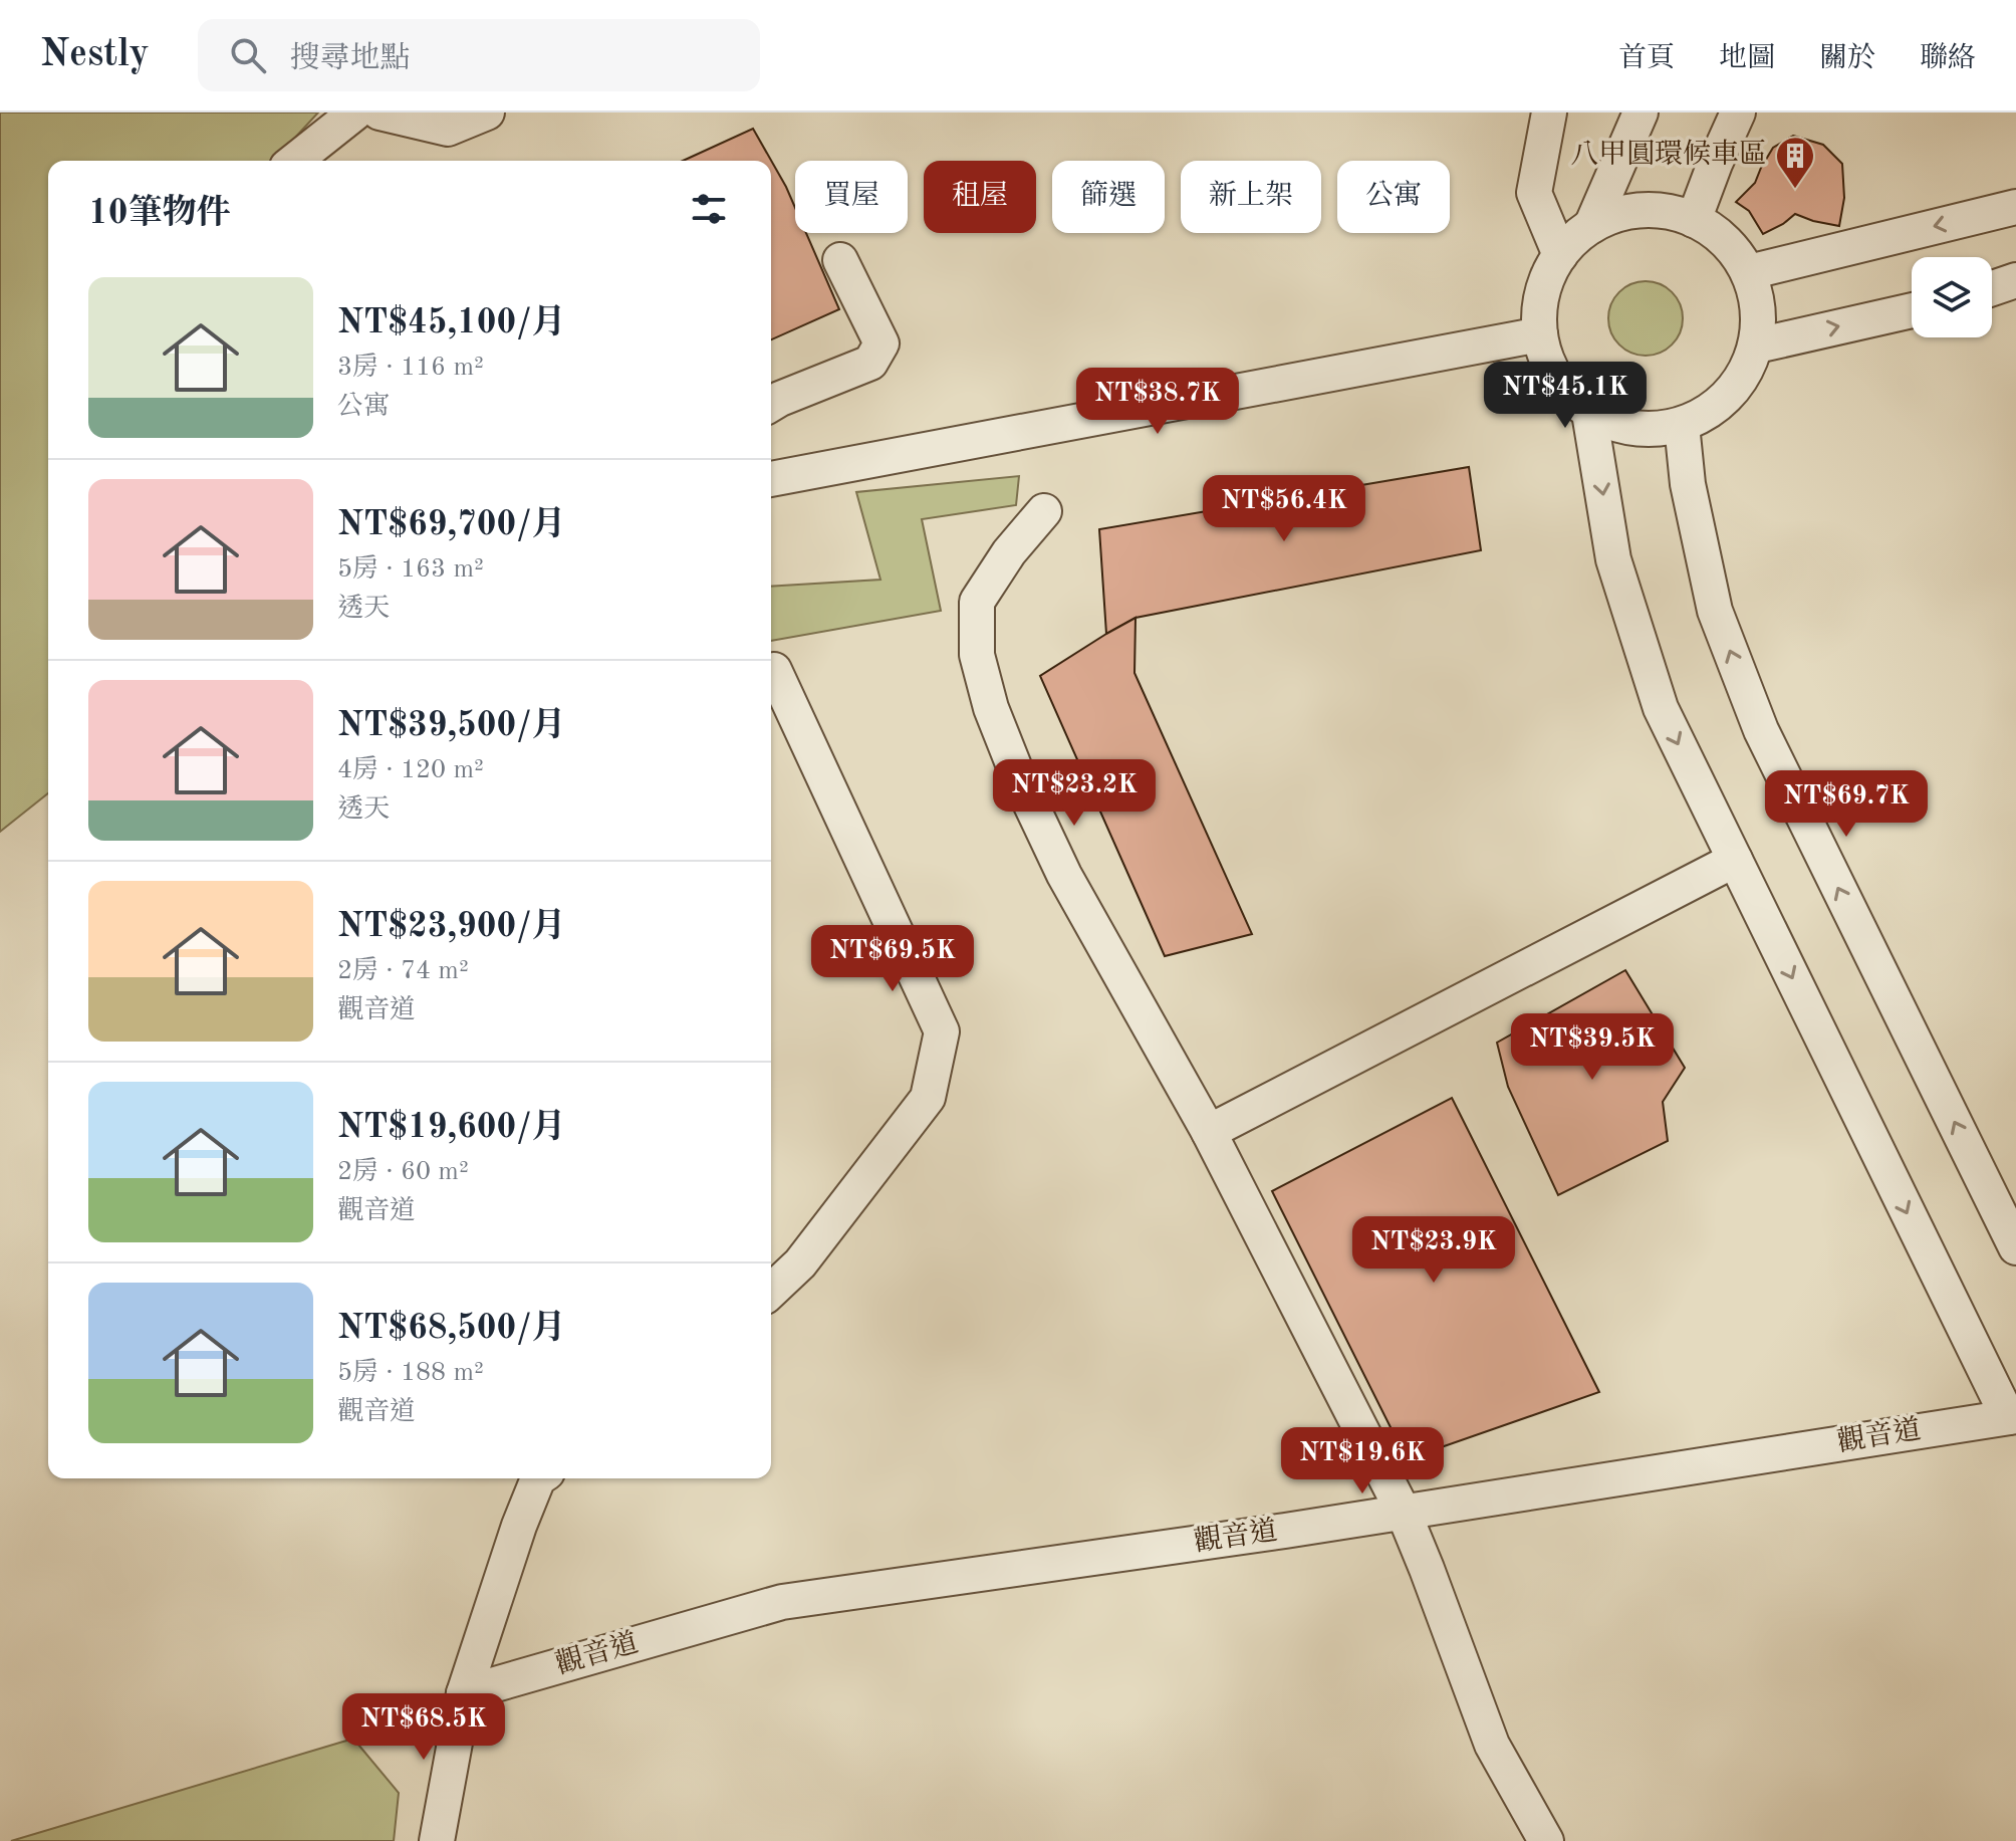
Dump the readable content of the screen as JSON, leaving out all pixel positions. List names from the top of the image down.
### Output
{
  "streets": {
    "street": ["觀音道"]
  },
  "places": {
    "building": ["八甲圓環候車區"]
  },
  "page": {
    "header": "Nestly",
    "search": "搜尋地點",
    "nav": [
      "首頁",
      "地圖",
      "關於",
      "聯絡"
    ],
    "chip": [
      "買屋",
      "租屋",
      "篩選",
      "新上架",
      "公寓"
    ],
    "heading": "10筆物件",
    "list": [
      {
        "name": "NT$45,100/月",
        "note": "3房 · 116 m² · 公寓"
      },
      {
        "name": "NT$69,700/月",
        "note": "5房 · 163 m² · 透天"
      },
      {
        "name": "NT$39,500/月",
        "note": "4房 · 120 m² · 透天"
      },
      {
        "name": "NT$23,900/月",
        "note": "2房 · 74 m² · 觀音道"
      },
      {
        "name": "NT$19,600/月",
        "note": "2房 · 60 m² · 觀音道"
      },
      {
        "name": "NT$68,500/月",
        "note": "5房 · 188 m² · 觀音道"
      }
    ],
    "price": [
      "NT$45.1K",
      "NT$38.7K",
      "NT$56.4K",
      "NT$23.2K",
      "NT$69.7K",
      "NT$69.5K",
      "NT$39.5K",
      "NT$23.9K",
      "NT$19.6K",
      "NT$68.5K"
    ]
  }
}
